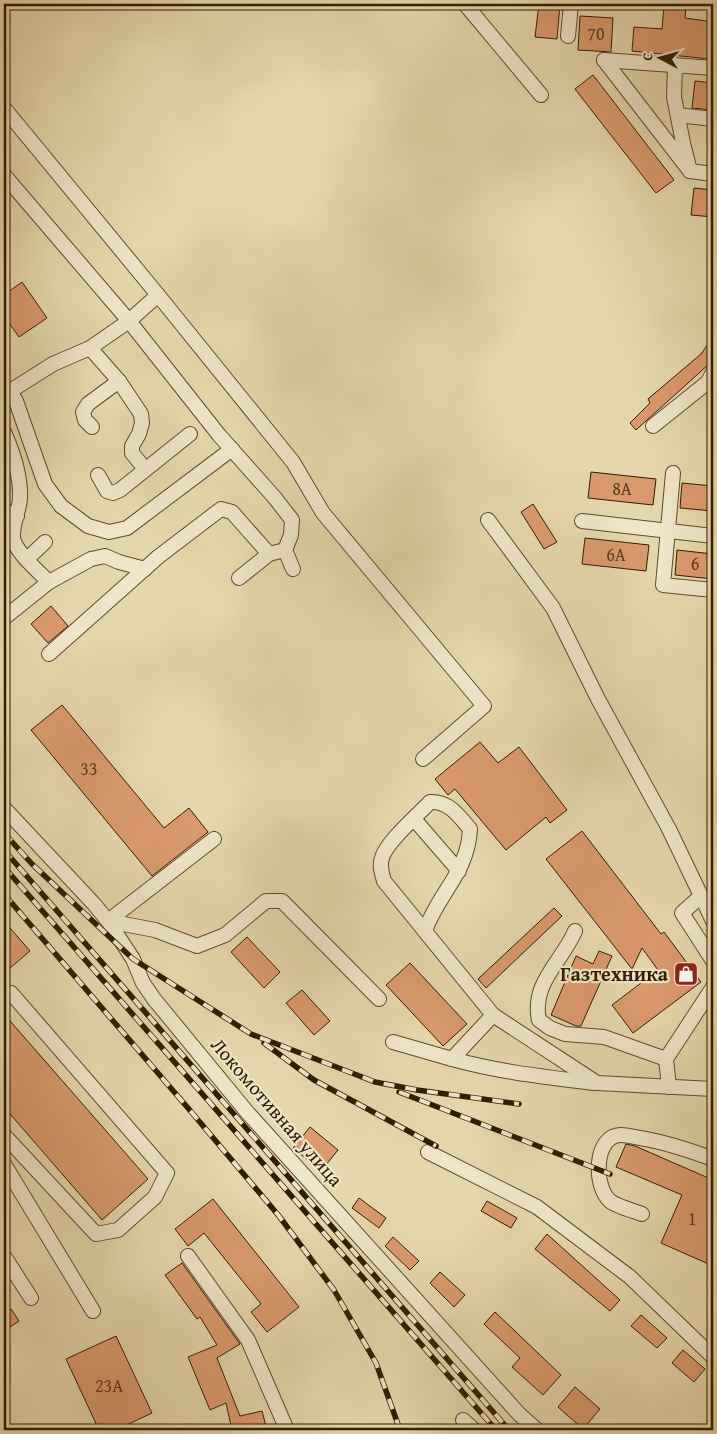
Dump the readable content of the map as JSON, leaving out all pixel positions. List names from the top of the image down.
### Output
{
  "streets": {
    "street": ["Локомотивная улица"]
  },
  "places": {
    "shop": ["Газтехника"]
  },
  "house_numbers": [
    "70",
    "8А",
    "6А",
    "6",
    "33",
    "1",
    "23А"
  ],
  "north": "left"
}
